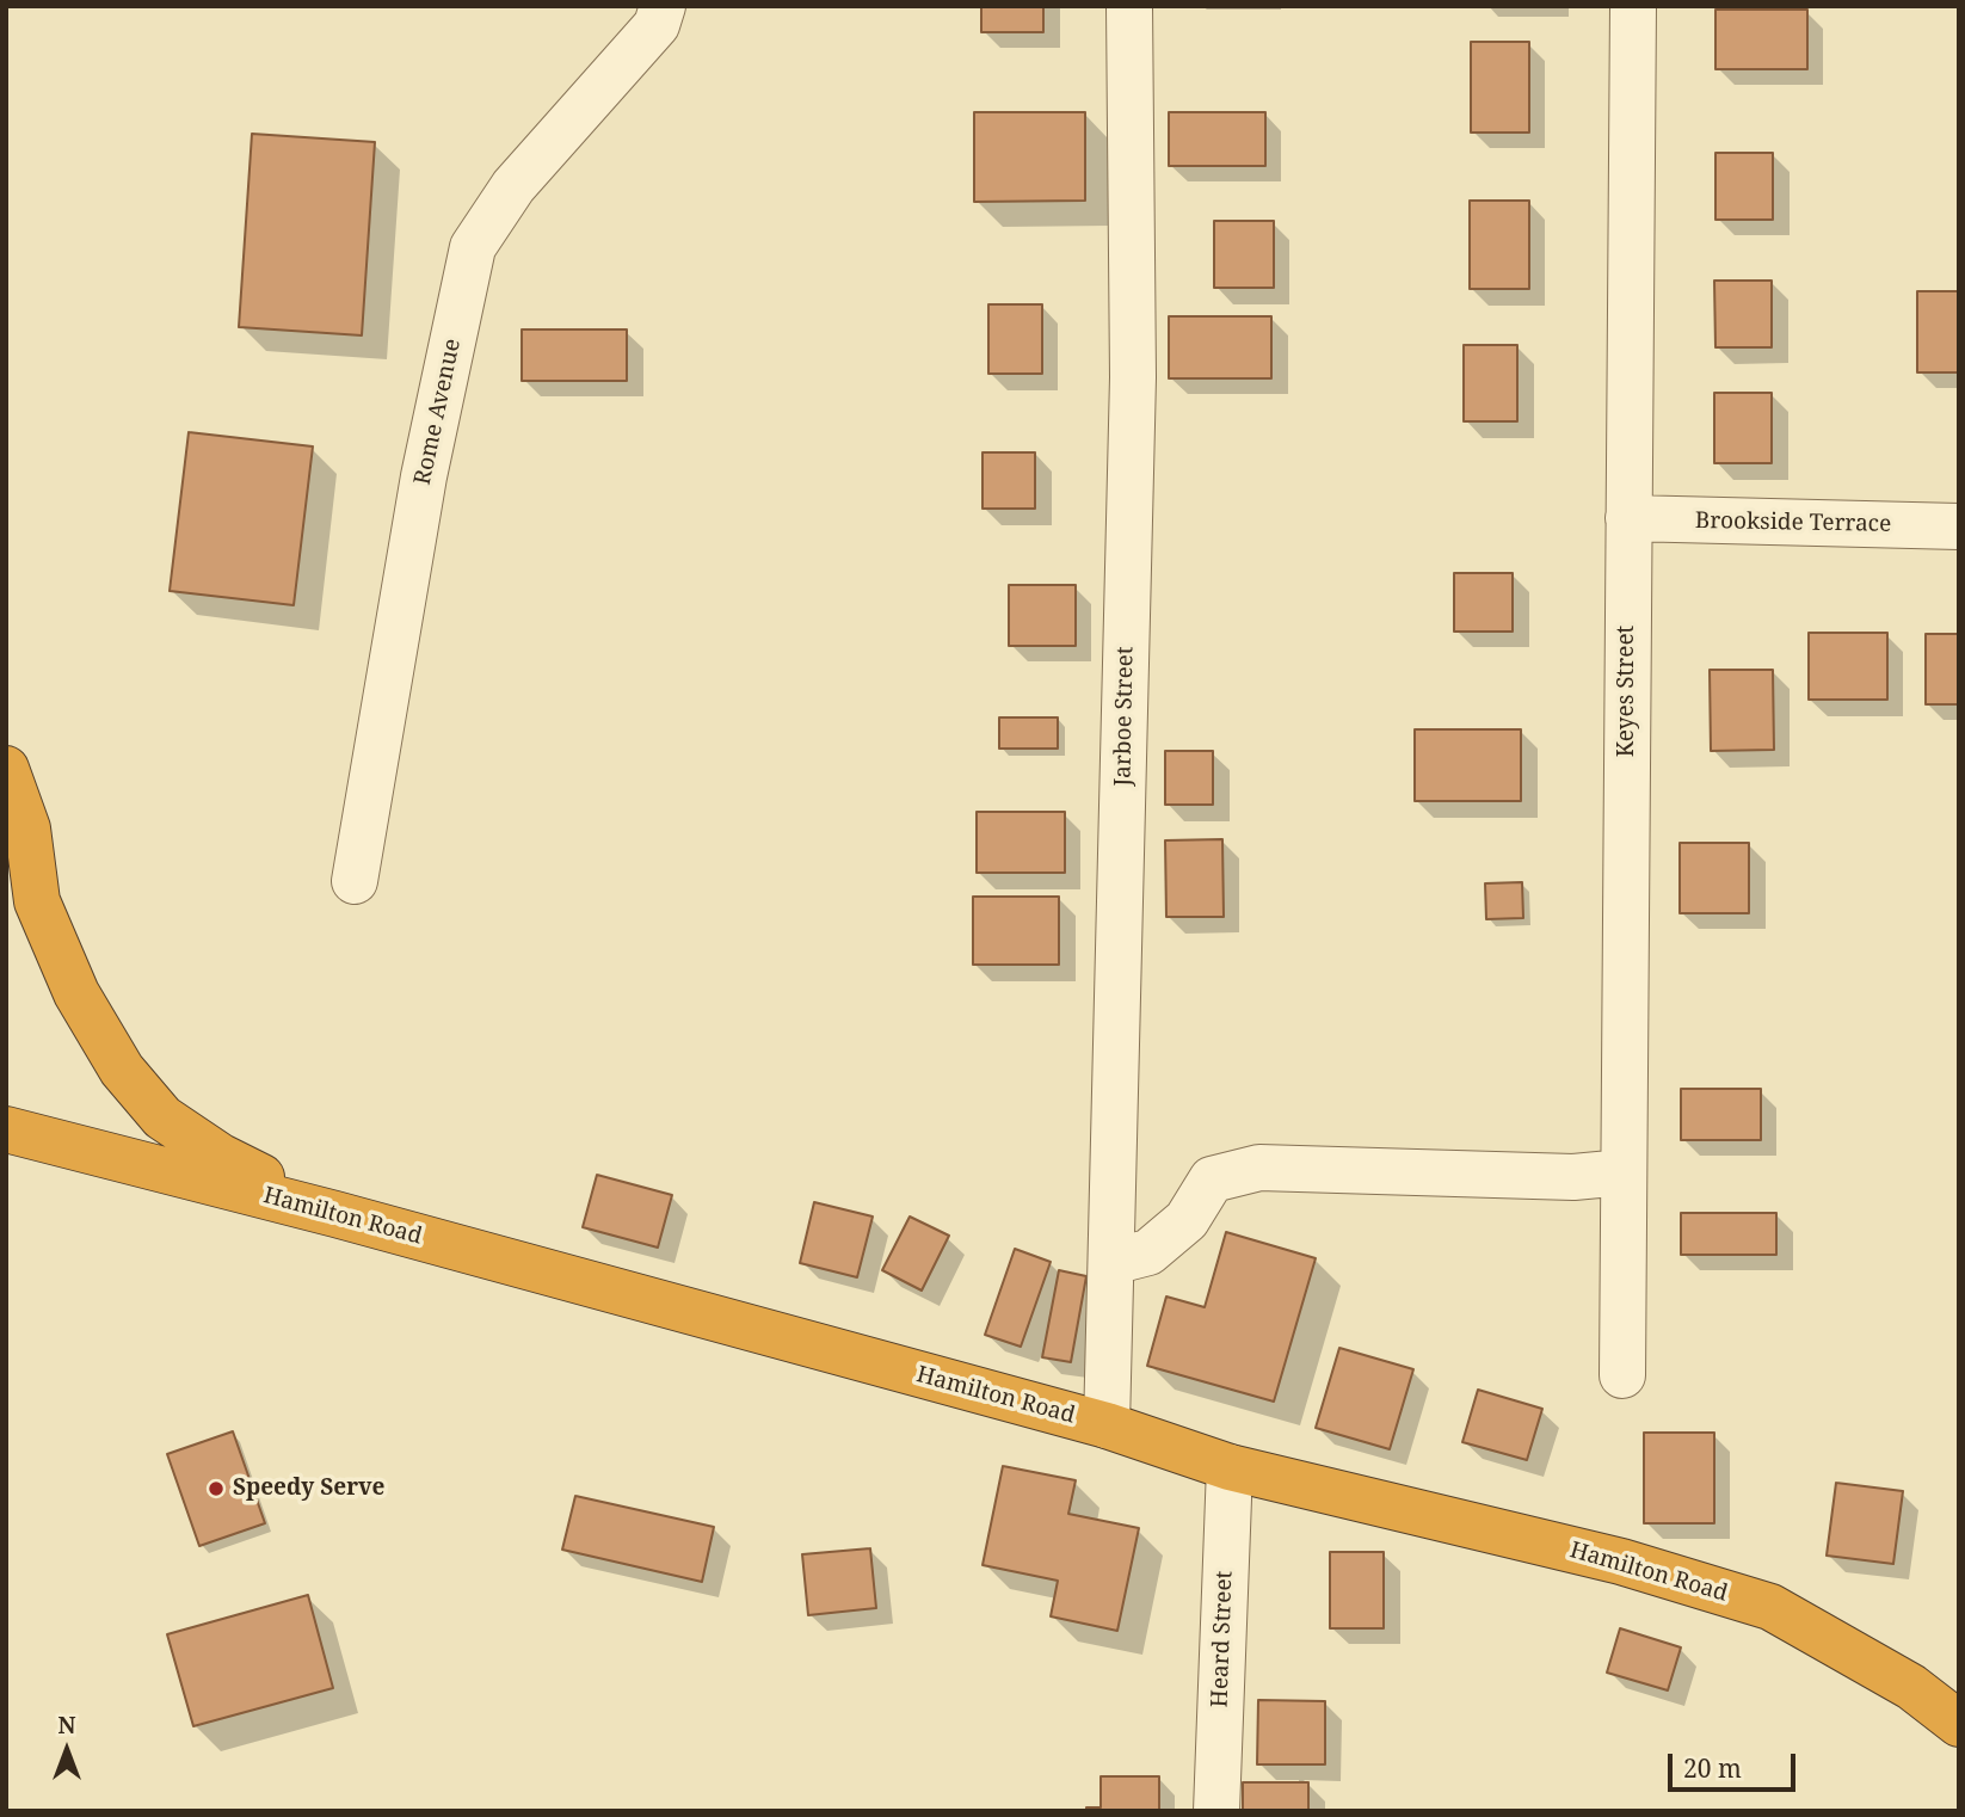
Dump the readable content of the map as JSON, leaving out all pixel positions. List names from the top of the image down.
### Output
{
  "streets": {
    "highway": ["Hamilton Road"],
    "street": [
      "Rome Avenue",
      "Brookside Terrace",
      "Keyes Street",
      "Jarboe Street",
      "Heard Street"
    ]
  },
  "crossings": [
    ["Brookside Terrace", "Keyes Street"],
    ["Jarboe Street", "Hamilton Road"],
    ["Hamilton Road", "Heard Street"]
  ],
  "places": ["Speedy Serve"],
  "scale_bar": "20 m",
  "north": "top"
}
